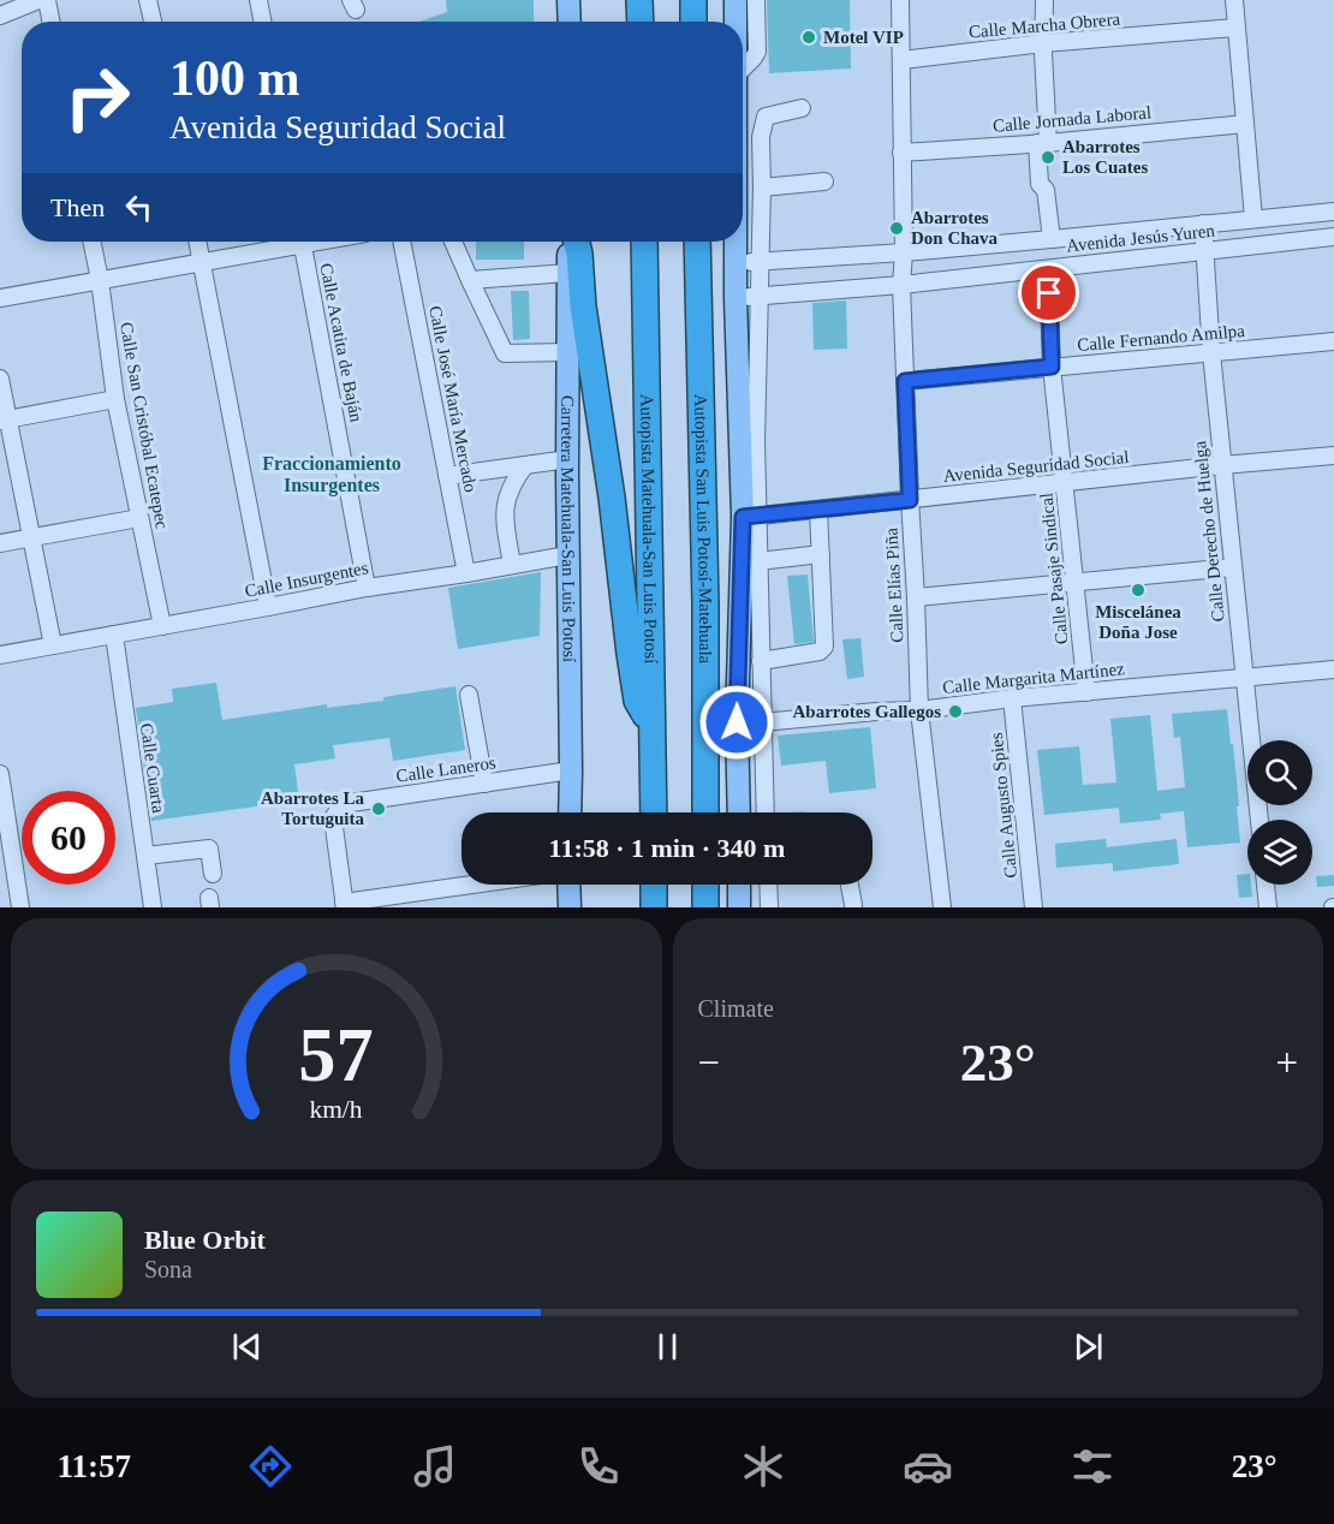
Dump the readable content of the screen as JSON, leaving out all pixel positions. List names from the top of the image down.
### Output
{
  "streets": {
    "highway": ["Autopista Matehuala-San Luis Potosí", "Autopista San Luis Potosí-Matehuala"],
    "main road": ["Carretera Matehuala-San Luis Potosí"],
    "street": [
      "Calle Marcha Obrera",
      "Calle Jornada Laboral",
      "Avenida Jesús Yuren",
      "Calle Fernando Amilpa",
      "Calle Acatita de Baján",
      "Calle José María Mercado",
      "Calle San Cristóbal Ecatepec",
      "Avenida Seguridad Social",
      "Calle Derecho de Huelga",
      "Calle Pasaje Sindical",
      "Calle Insurgentes",
      "Calle Elías Piña",
      "Calle Margarita Martínez",
      "Calle Cuarta",
      "Calle Laneros",
      "Calle Augusto Spies"
    ]
  },
  "crossings": [
    ["Calle Marcha Obrera", "Calle Elías Piña"],
    ["Calle Jornada Laboral", "Calle Elías Piña"],
    ["Avenida Jesús Yuren", "Calle Derecho de Huelga"],
    ["Avenida Jesús Yuren", "Calle Pasaje Sindical"],
    ["Avenida Jesús Yuren", "Calle Elías Piña"],
    ["Calle Fernando Amilpa", "Calle Derecho de Huelga"],
    ["Calle Fernando Amilpa", "Calle Pasaje Sindical"],
    ["Calle Fernando Amilpa", "Calle Elías Piña"],
    ["Calle Acatita de Baján", "Calle Insurgentes"],
    ["Calle José María Mercado", "Calle Insurgentes"],
    ["Calle San Cristóbal Ecatepec", "Calle Insurgentes"],
    ["Avenida Seguridad Social", "Calle Derecho de Huelga"],
    ["Avenida Seguridad Social", "Calle Pasaje Sindical"],
    ["Avenida Seguridad Social", "Calle Elías Piña"],
    ["Carretera Matehuala-San Luis Potosí", "Calle Insurgentes"],
    ["Carretera Matehuala-San Luis Potosí", "Calle Laneros"],
    ["Calle Derecho de Huelga", "Calle Margarita Martínez"],
    ["Calle Pasaje Sindical", "Calle Margarita Martínez"],
    ["Calle Insurgentes", "Calle Cuarta"],
    ["Calle Elías Piña", "Calle Margarita Martínez"],
    ["Calle Margarita Martínez", "Calle Augusto Spies"]
  ],
  "districts": ["Fraccionamiento Insurgentes"],
  "places": [
    "Motel VIP",
    "Abarrotes Los Cuates",
    "Abarrotes Don Chava",
    "Miscelánea Doña Jose",
    "Abarrotes Gallegos",
    "Abarrotes La Tortuguita"
  ],
  "page": {
    "turn": ["100 m", "Avenida Seguridad Social"],
    "then": "Then",
    "limit": "60",
    "trip": "11:58 · 1 min · 340 m",
    "tile": "Climate",
    "heat": ["−", "23°", "+"],
    "song": ["Blue Orbit", "Sona"],
    "tabs": ["11:57", "23°"],
    "gauge": ["57", "km/h"]
  }
}
